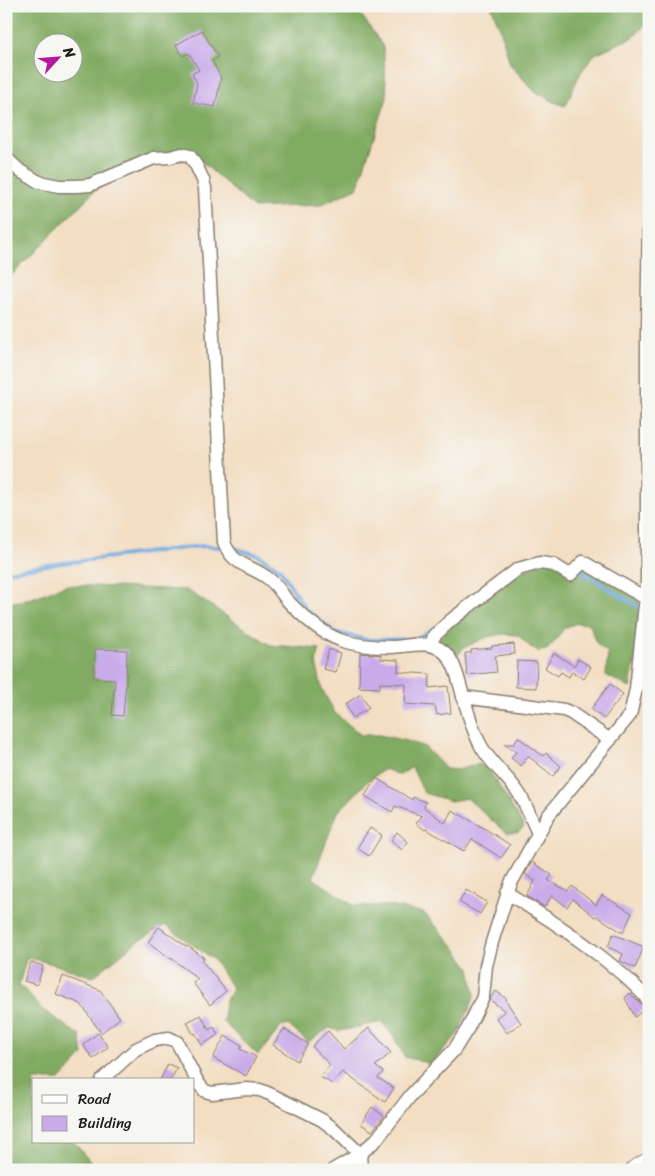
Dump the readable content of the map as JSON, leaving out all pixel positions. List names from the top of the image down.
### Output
{
  "legend": ["Road", "Building"],
  "north": "top right"
}
